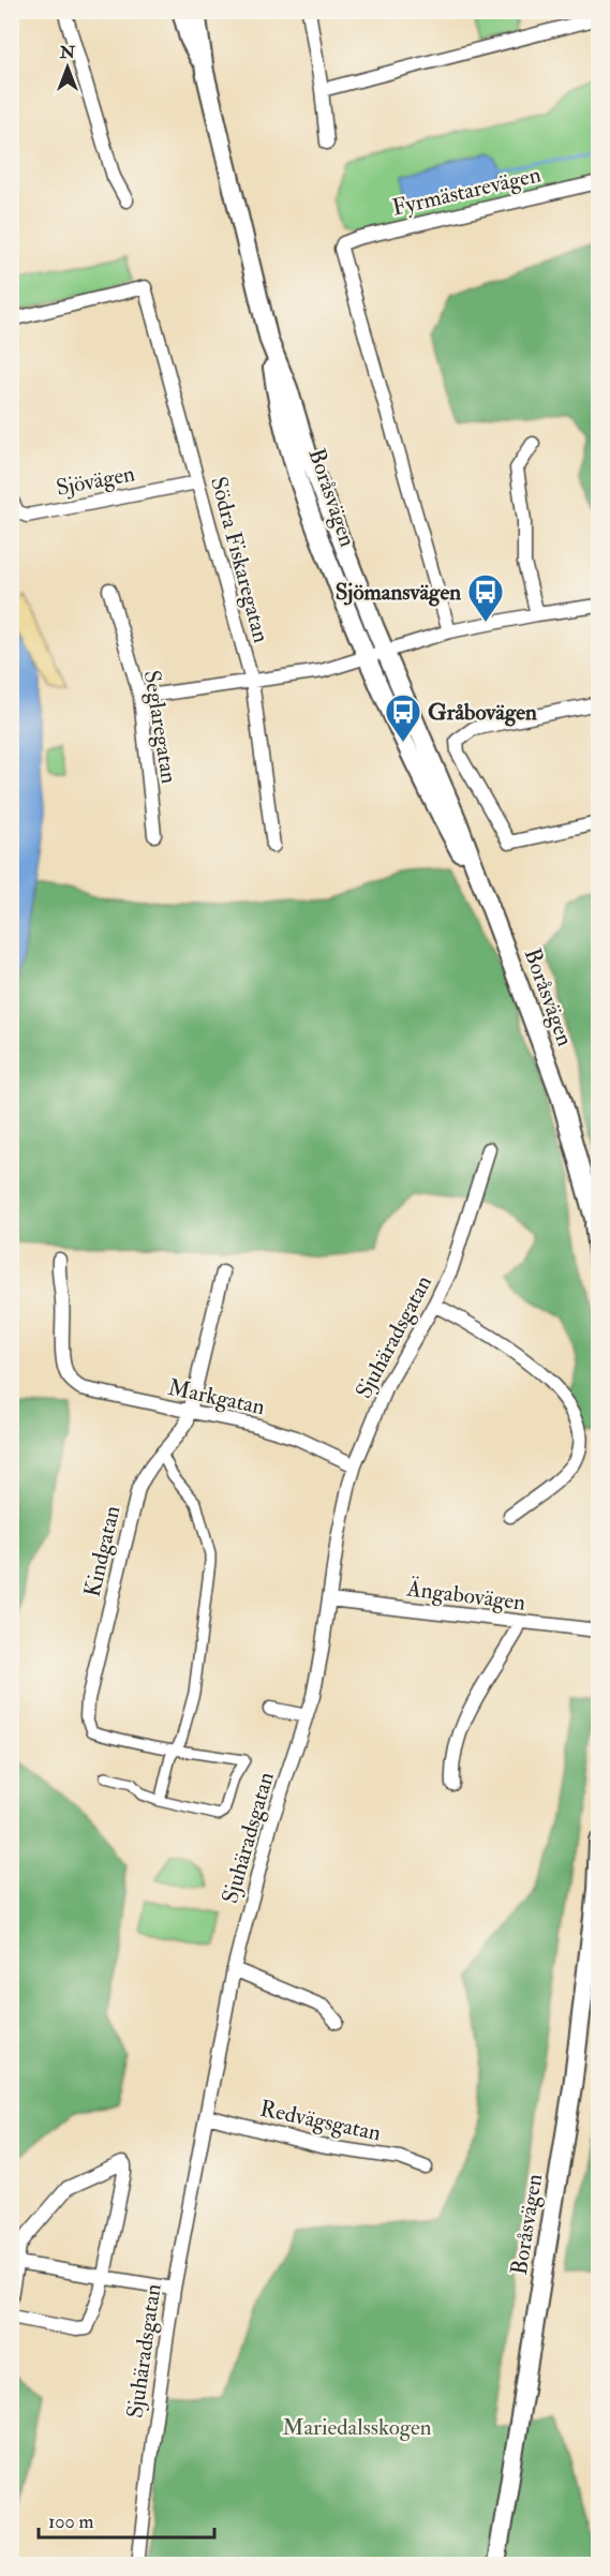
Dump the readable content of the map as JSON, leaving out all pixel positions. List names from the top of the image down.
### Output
{
  "streets": {
    "main road": ["Boråsvägen"],
    "street": [
      "Fyrmästarevägen",
      "Sjövägen",
      "Södra Fiskaregatan",
      "Seglaregatan",
      "Sjuhäradsgatan",
      "Markgatan",
      "Kindgatan",
      "Ängabovägen",
      "Redvägsgatan"
    ]
  },
  "crossings": [
    ["Sjövägen", "Södra Fiskaregatan"],
    ["Sjuhäradsgatan", "Markgatan"],
    ["Sjuhäradsgatan", "Ängabovägen"],
    ["Sjuhäradsgatan", "Redvägsgatan"],
    ["Markgatan", "Kindgatan"]
  ],
  "parks": ["Mariedalsskogen"],
  "places": {
    "bus stop": ["Sjömansvägen", "Gråbovägen"]
  },
  "scale_bar": "100 m",
  "north": "top"
}
